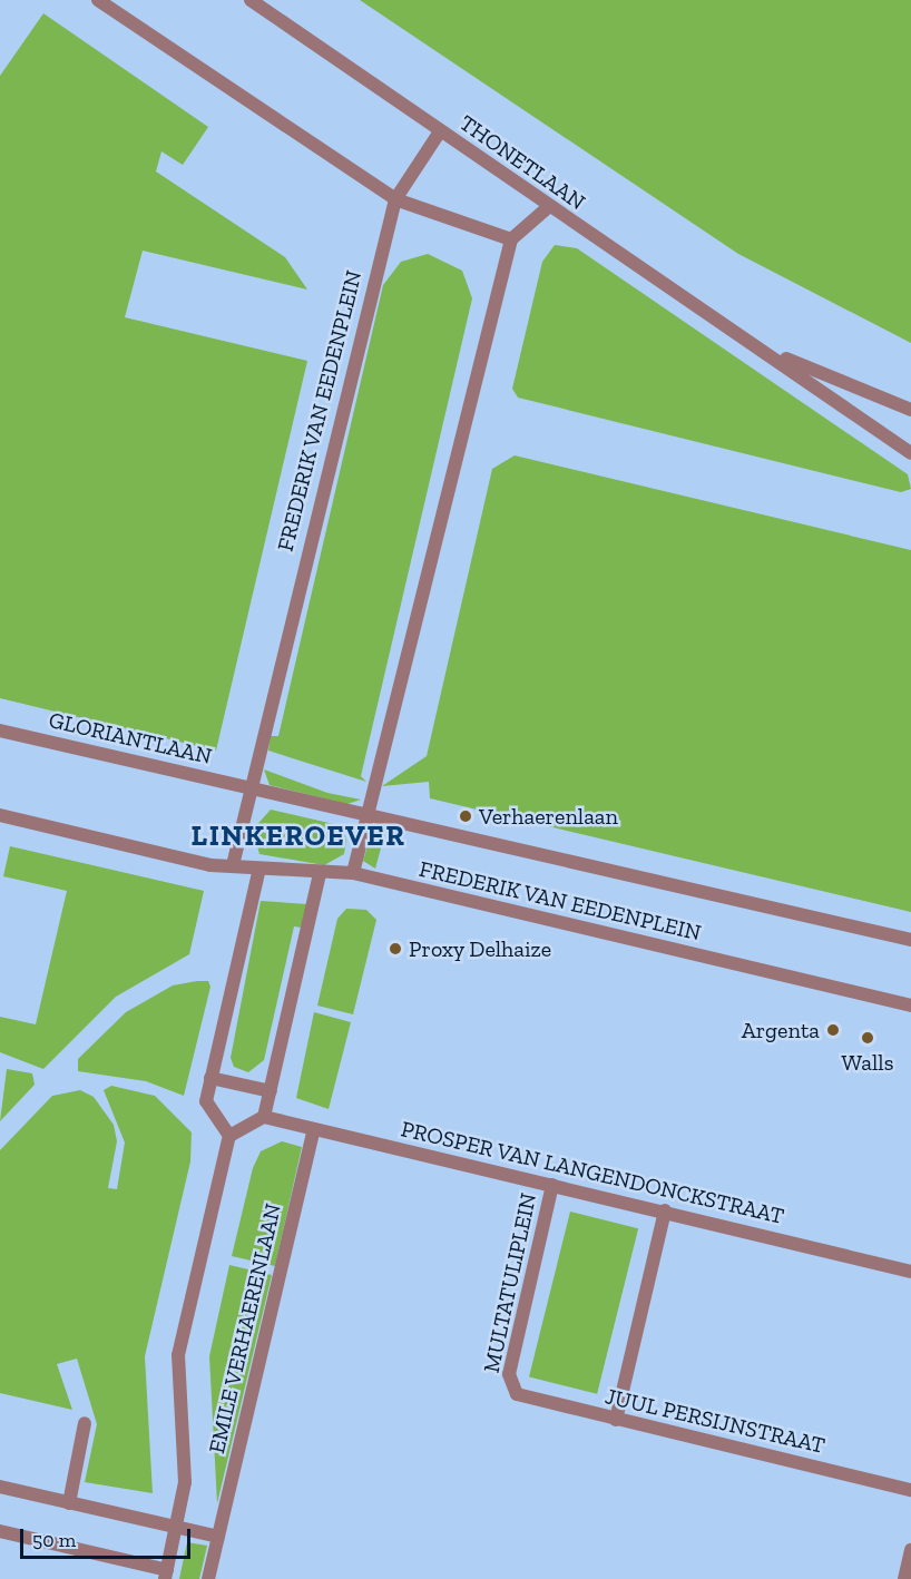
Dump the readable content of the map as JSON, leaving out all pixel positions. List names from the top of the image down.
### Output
{
  "streets": {
    "street": [
      "THONETLAAN",
      "FREDERIK VAN EEDENPLEIN",
      "GLORIANTLAAN",
      "PROSPER VAN LANGENDONCKSTRAAT",
      "MULTATULIPLEIN",
      "EMILE VERHAERENLAAN",
      "JUUL PERSIJNSTRAAT"
    ]
  },
  "crossings": [
    ["THONETLAAN", "FREDERIK VAN EEDENPLEIN"],
    ["FREDERIK VAN EEDENPLEIN", "GLORIANTLAAN"],
    ["PROSPER VAN LANGENDONCKSTRAAT", "MULTATULIPLEIN"],
    ["PROSPER VAN LANGENDONCKSTRAAT", "EMILE VERHAERENLAAN"],
    ["MULTATULIPLEIN", "JUUL PERSIJNSTRAAT"]
  ],
  "districts": ["LINKEROEVER"],
  "places": [
    "Verhaerenlaan",
    "Proxy Delhaize",
    "Argenta",
    "Walls"
  ],
  "scale_bar": "50 m"
}
